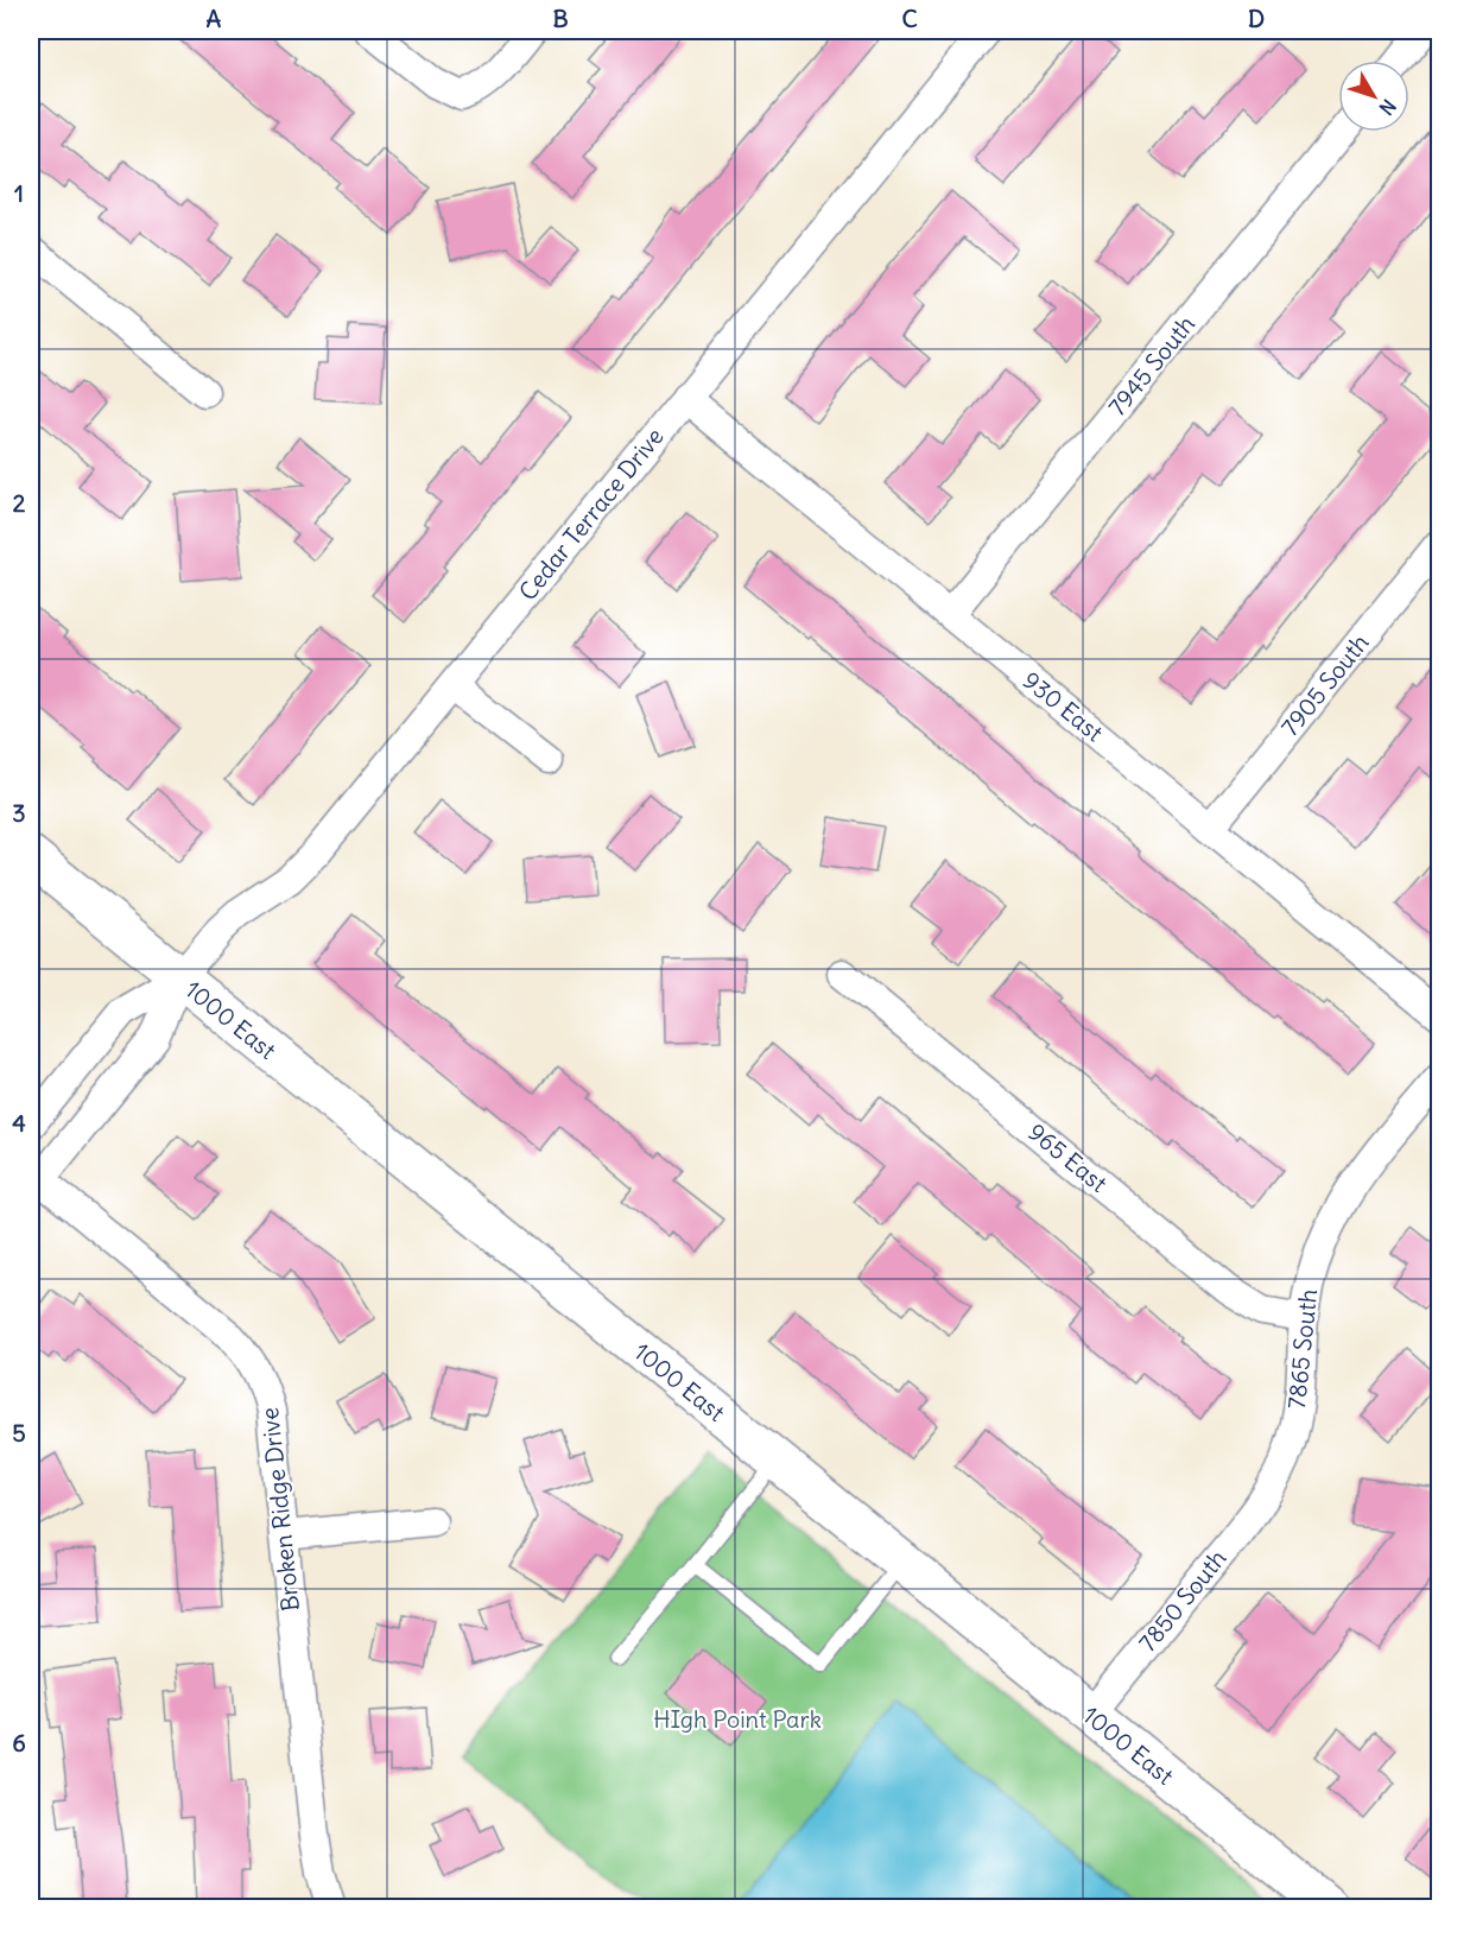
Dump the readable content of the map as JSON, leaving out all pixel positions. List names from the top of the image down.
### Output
{
  "streets": {
    "street": [
      "7945 South",
      "Cedar Terrace Drive",
      "7905 South",
      "930 East",
      "1000 East",
      "965 East",
      "7865 South",
      "Broken Ridge Drive",
      "7850 South"
    ]
  },
  "crossings": [
    ["7945 South", "930 East"],
    ["Cedar Terrace Drive", "930 East"],
    ["Cedar Terrace Drive", "1000 East"],
    ["7905 South", "930 East"],
    ["1000 East", "7850 South"],
    ["965 East", "7865 South"],
    ["7865 South", "7850 South"]
  ],
  "parks": ["HIgh Point Park"],
  "north": "bottom right",
  "grid": {
    "columns": [
      "A",
      "B",
      "C",
      "D"
    ],
    "rows": [
      "1",
      "2",
      "3",
      "4",
      "5",
      "6"
    ]
  }
}
